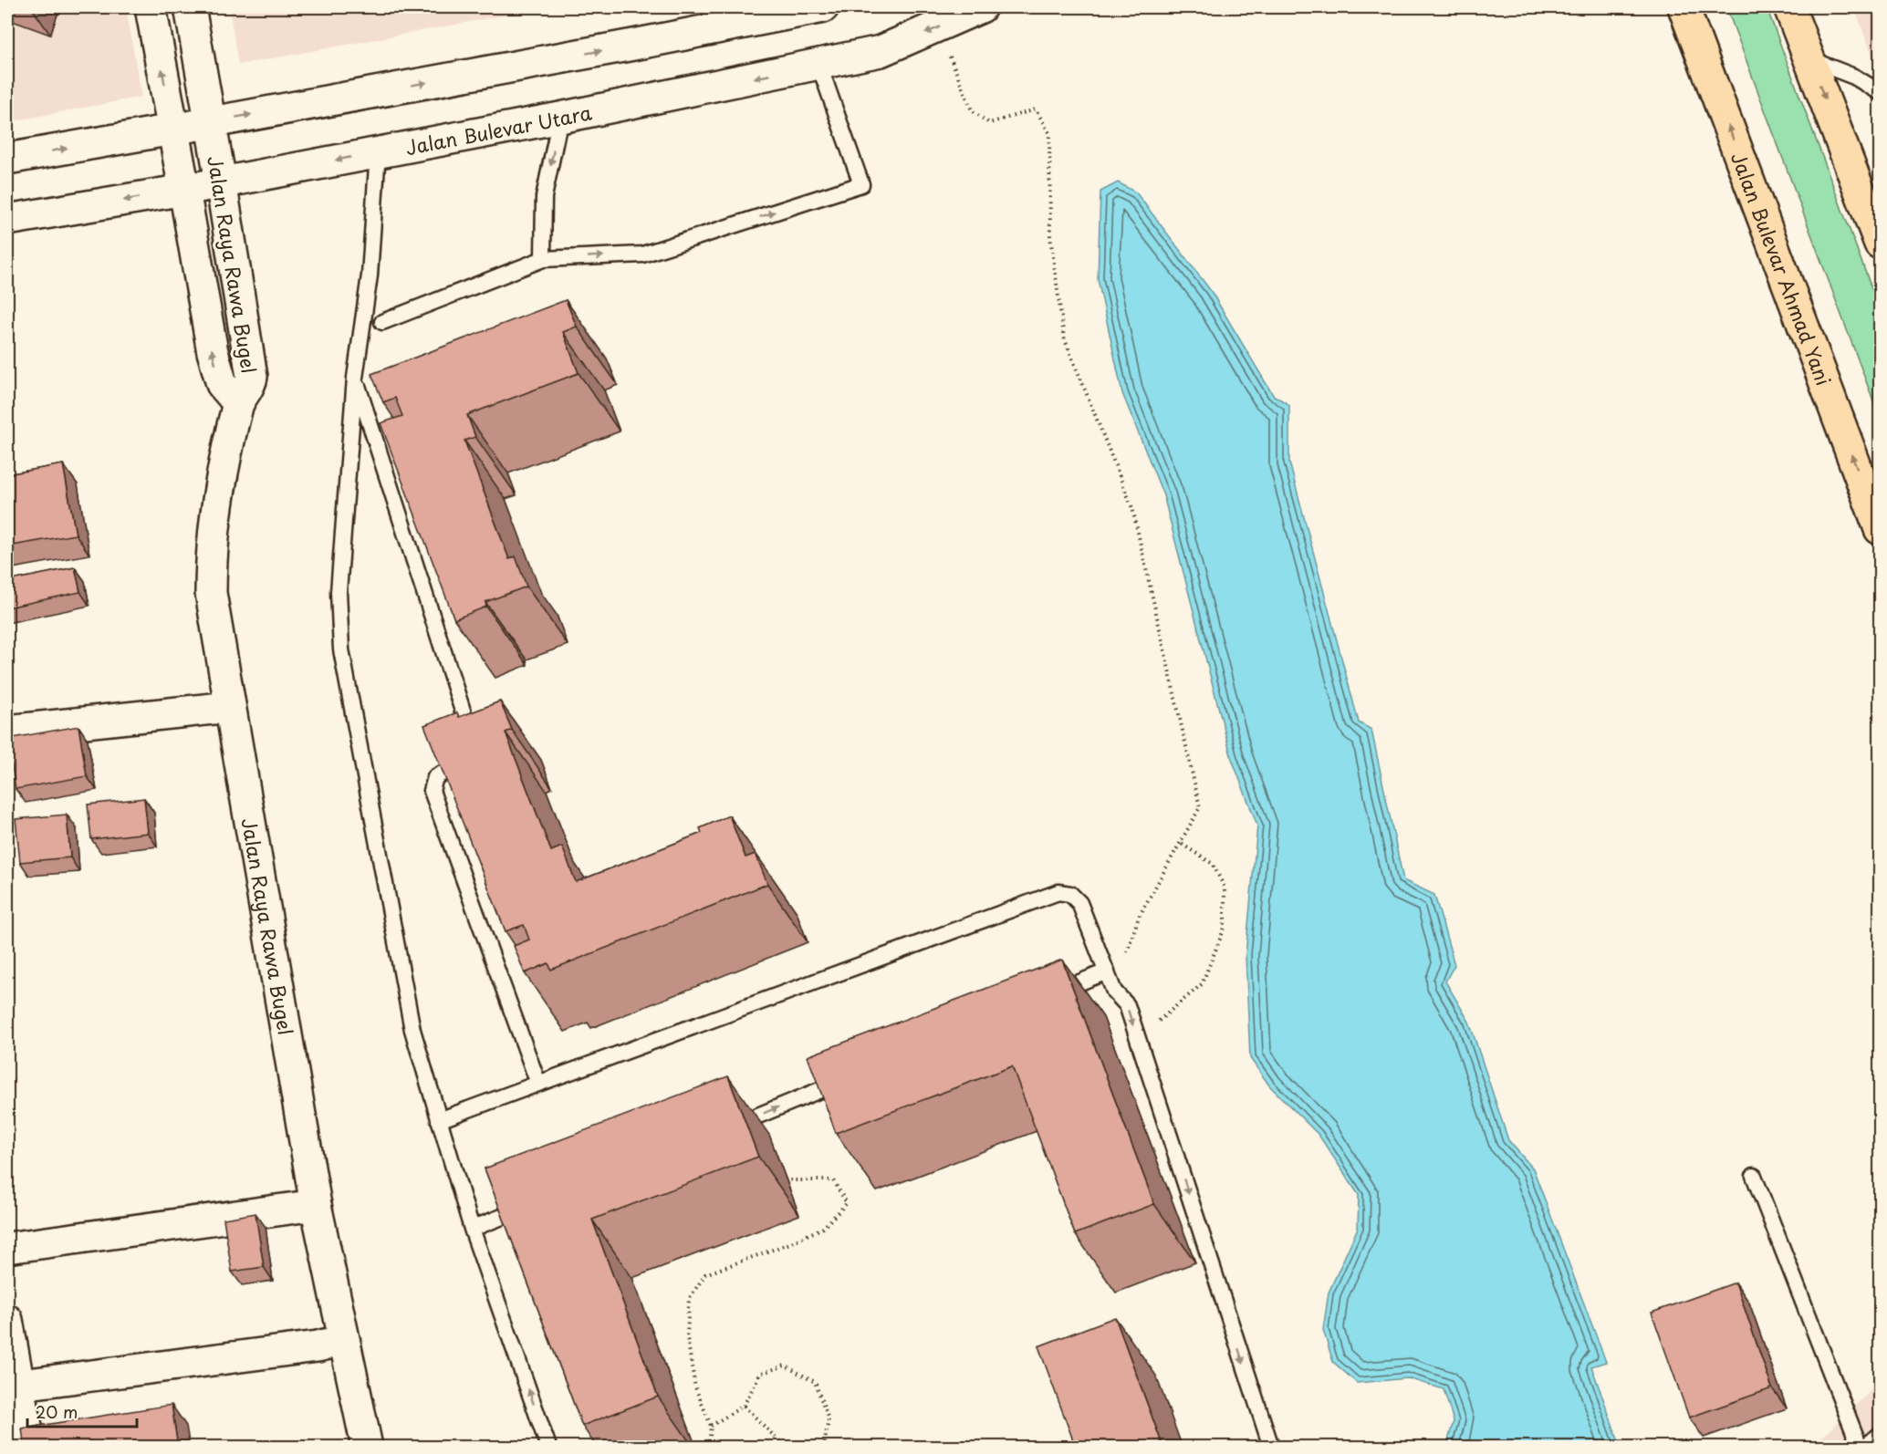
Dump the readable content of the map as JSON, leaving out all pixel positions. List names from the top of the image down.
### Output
{
  "streets": {
    "main road": ["Jalan Bulevar Ahmad Yani"],
    "street": ["Jalan Bulevar Utara", "Jalan Raya Rawa Bugel"]
  },
  "crossings": [
    ["Jalan Bulevar Utara", "Jalan Raya Rawa Bugel"]
  ],
  "scale_bar": "20 m"
}
